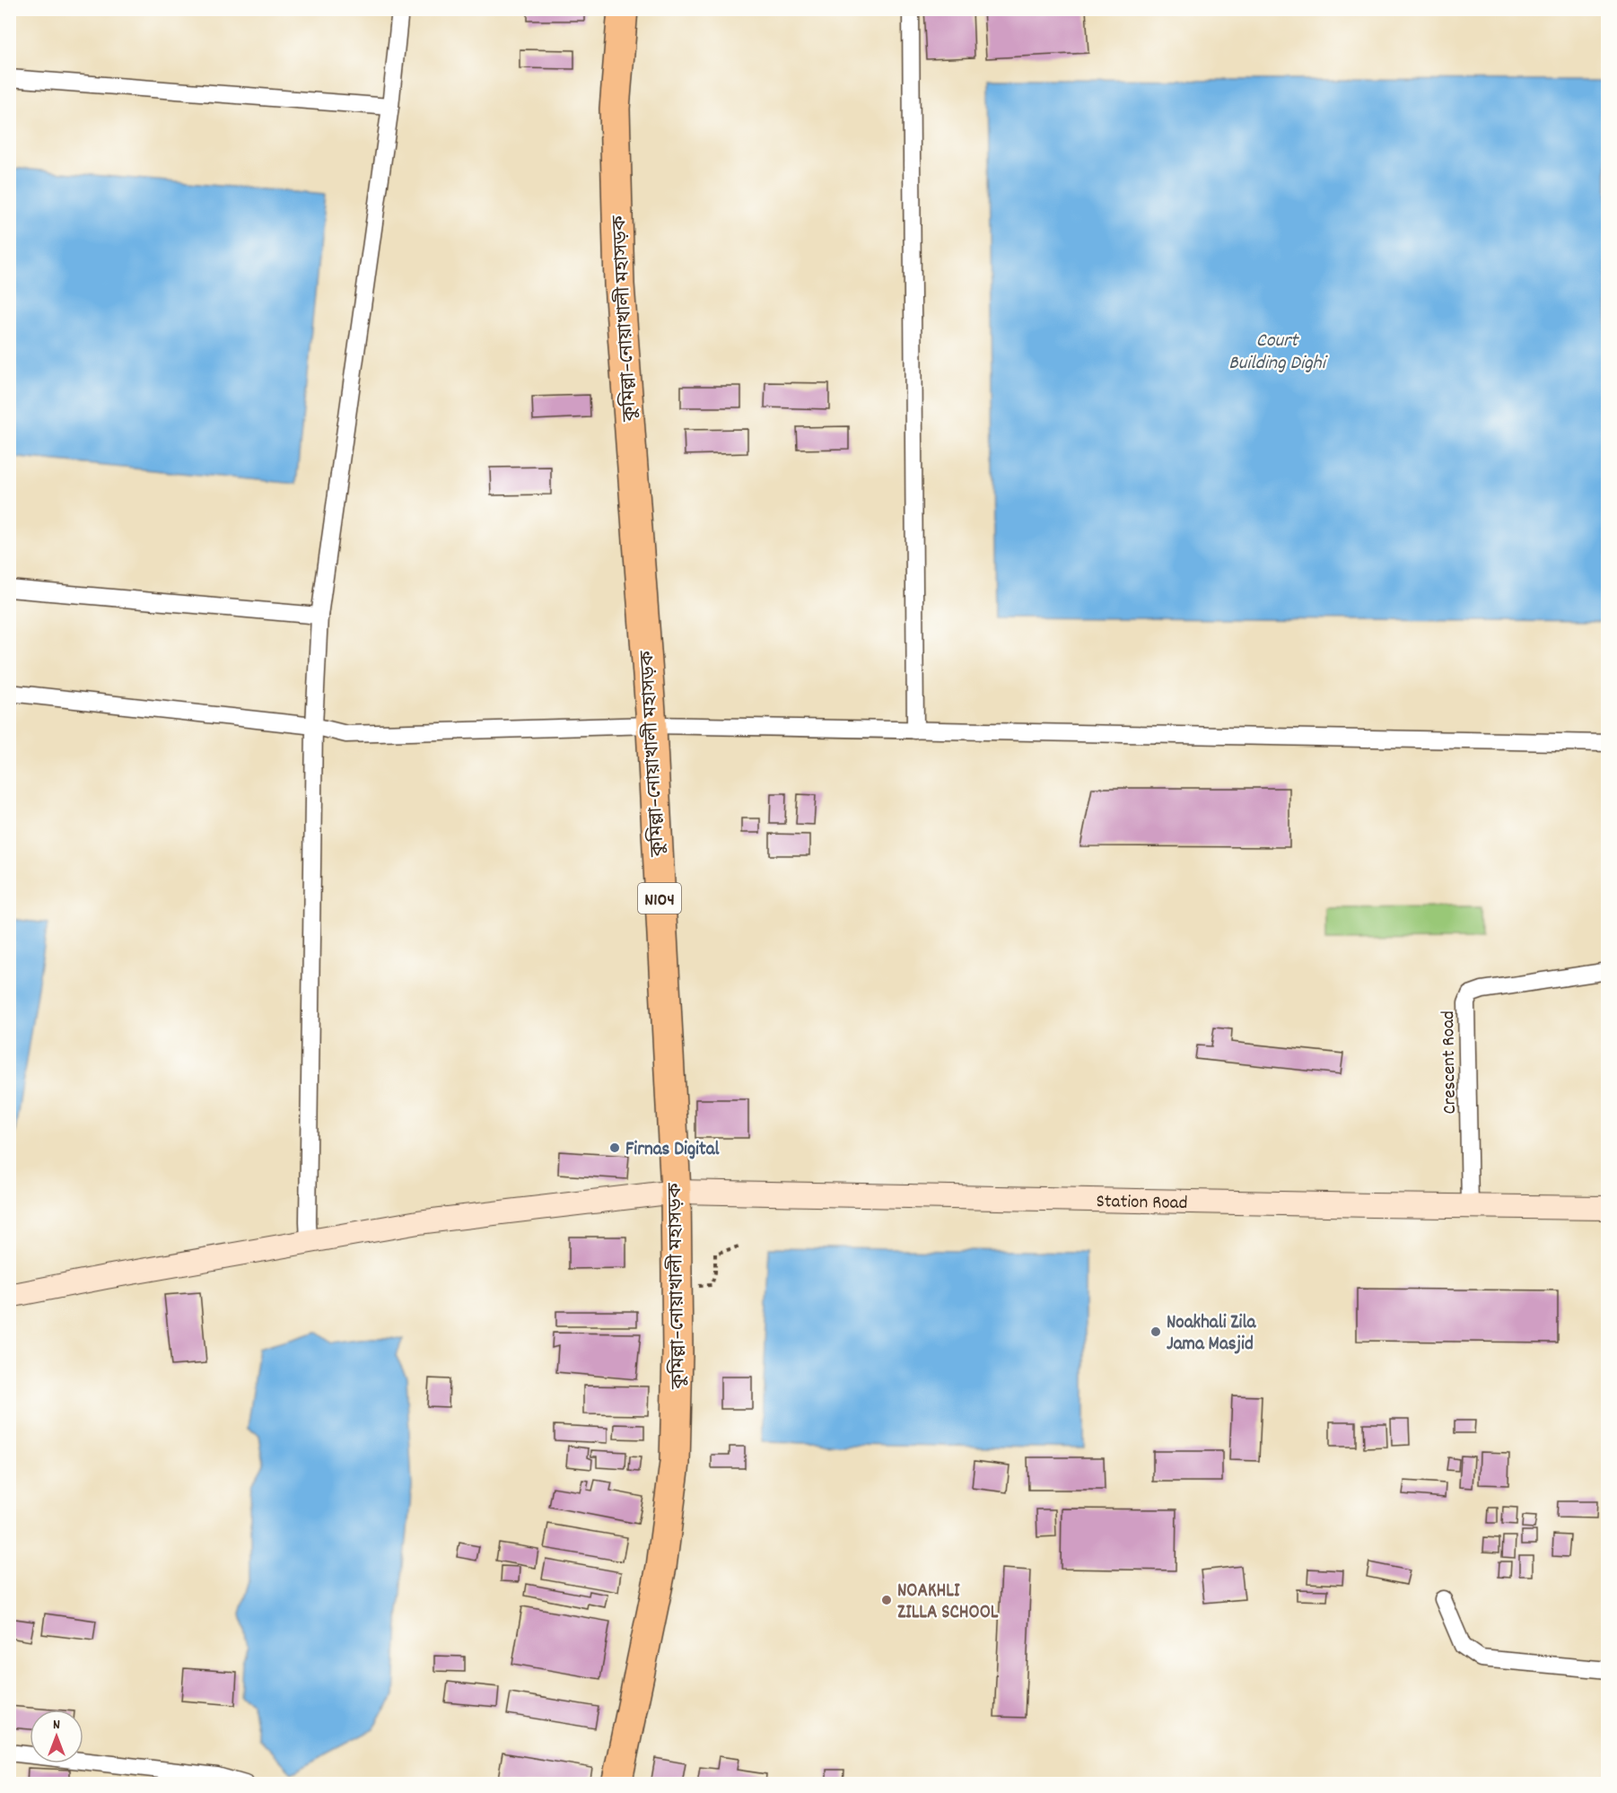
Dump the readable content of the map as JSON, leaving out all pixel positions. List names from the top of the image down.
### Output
{
  "streets": {
    "highway": ["কুমিল্লা–নোয়াখালী মহাসড়ক", "N104"],
    "street": ["Crescent Road", "Station Road"]
  },
  "crossings": [
    ["কুমিল্লা–নোয়াখালী মহাসড়ক", "Station Road"],
    ["Crescent Road", "Station Road"]
  ],
  "water": ["Court Building Dighi"],
  "places": ["Firnas Digital", "Noakhali Zila Jama Masjid", "NOAKHLI ZILLA SCHOOL"],
  "north": "top"
}
